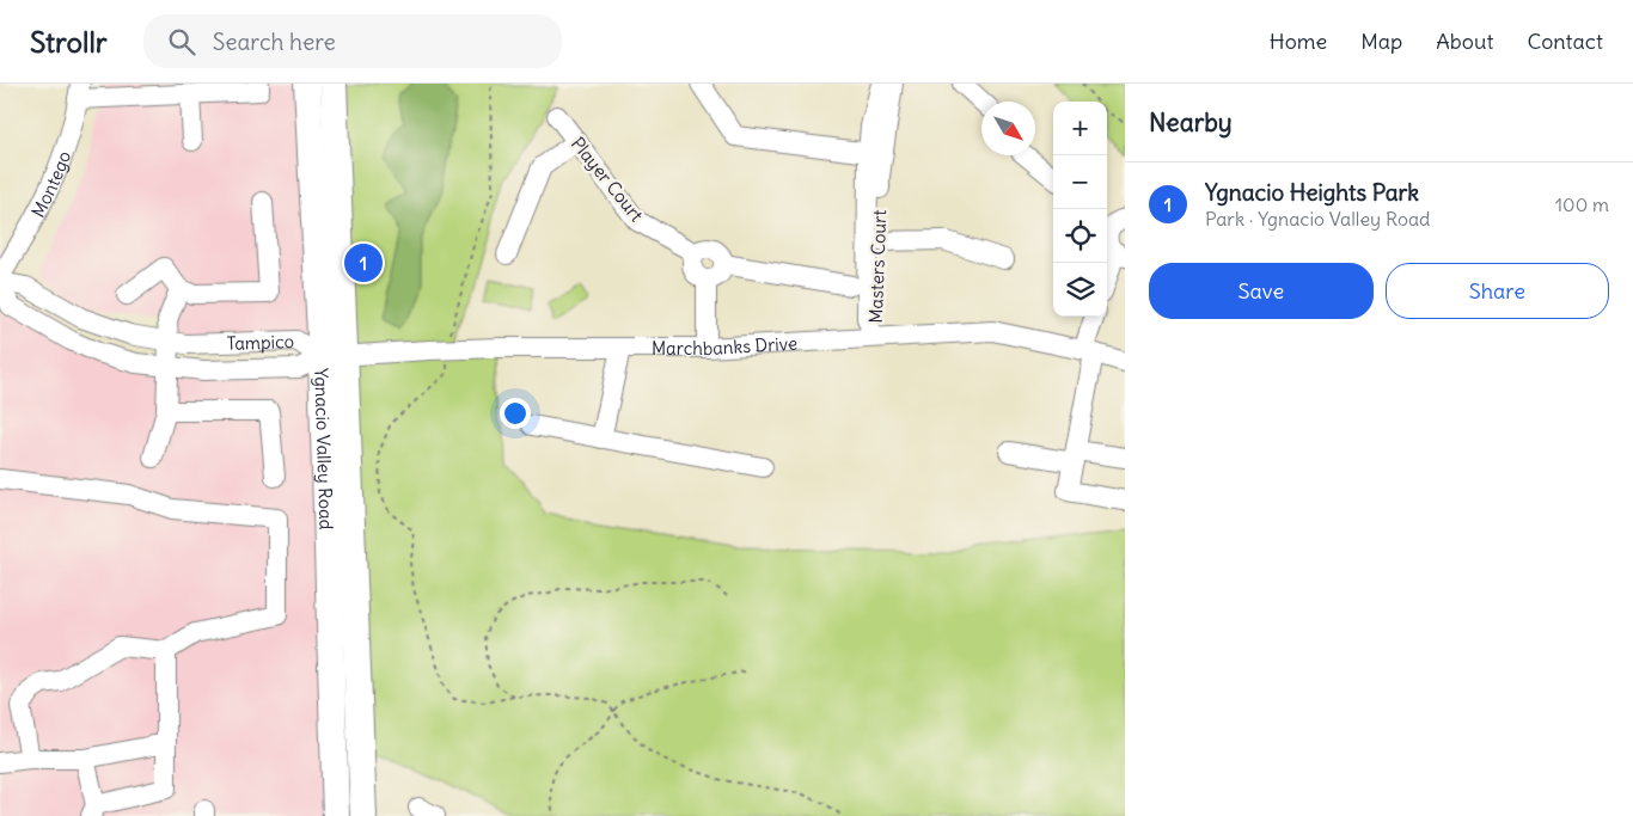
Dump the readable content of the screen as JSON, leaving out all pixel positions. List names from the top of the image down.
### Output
{
  "streets": {
    "highway": ["Ygnacio Valley Road"],
    "street": [
      "Player Court",
      "Montego",
      "Masters Court",
      "Tampico",
      "Marchbanks Drive"
    ]
  },
  "crossings": [
    ["Masters Court", "Marchbanks Drive"],
    ["Tampico", "Marchbanks Drive"],
    ["Tampico", "Ygnacio Valley Road"],
    ["Marchbanks Drive", "Ygnacio Valley Road"]
  ],
  "north": "bottom right",
  "page": {
    "header": "Strollr",
    "search": "Search here",
    "nav": [
      "Home",
      "Map",
      "About",
      "Contact"
    ],
    "heading": "Nearby",
    "map_buttons": ["+", "−"],
    "list": [
      {
        "mark": "1",
        "name": "Ygnacio Heights Park",
        "note": "Park · Ygnacio Valley Road",
        "value": "100 m"
      }
    ],
    "pins": "1",
    "buttons": ["Save", "Share"]
  }
}
